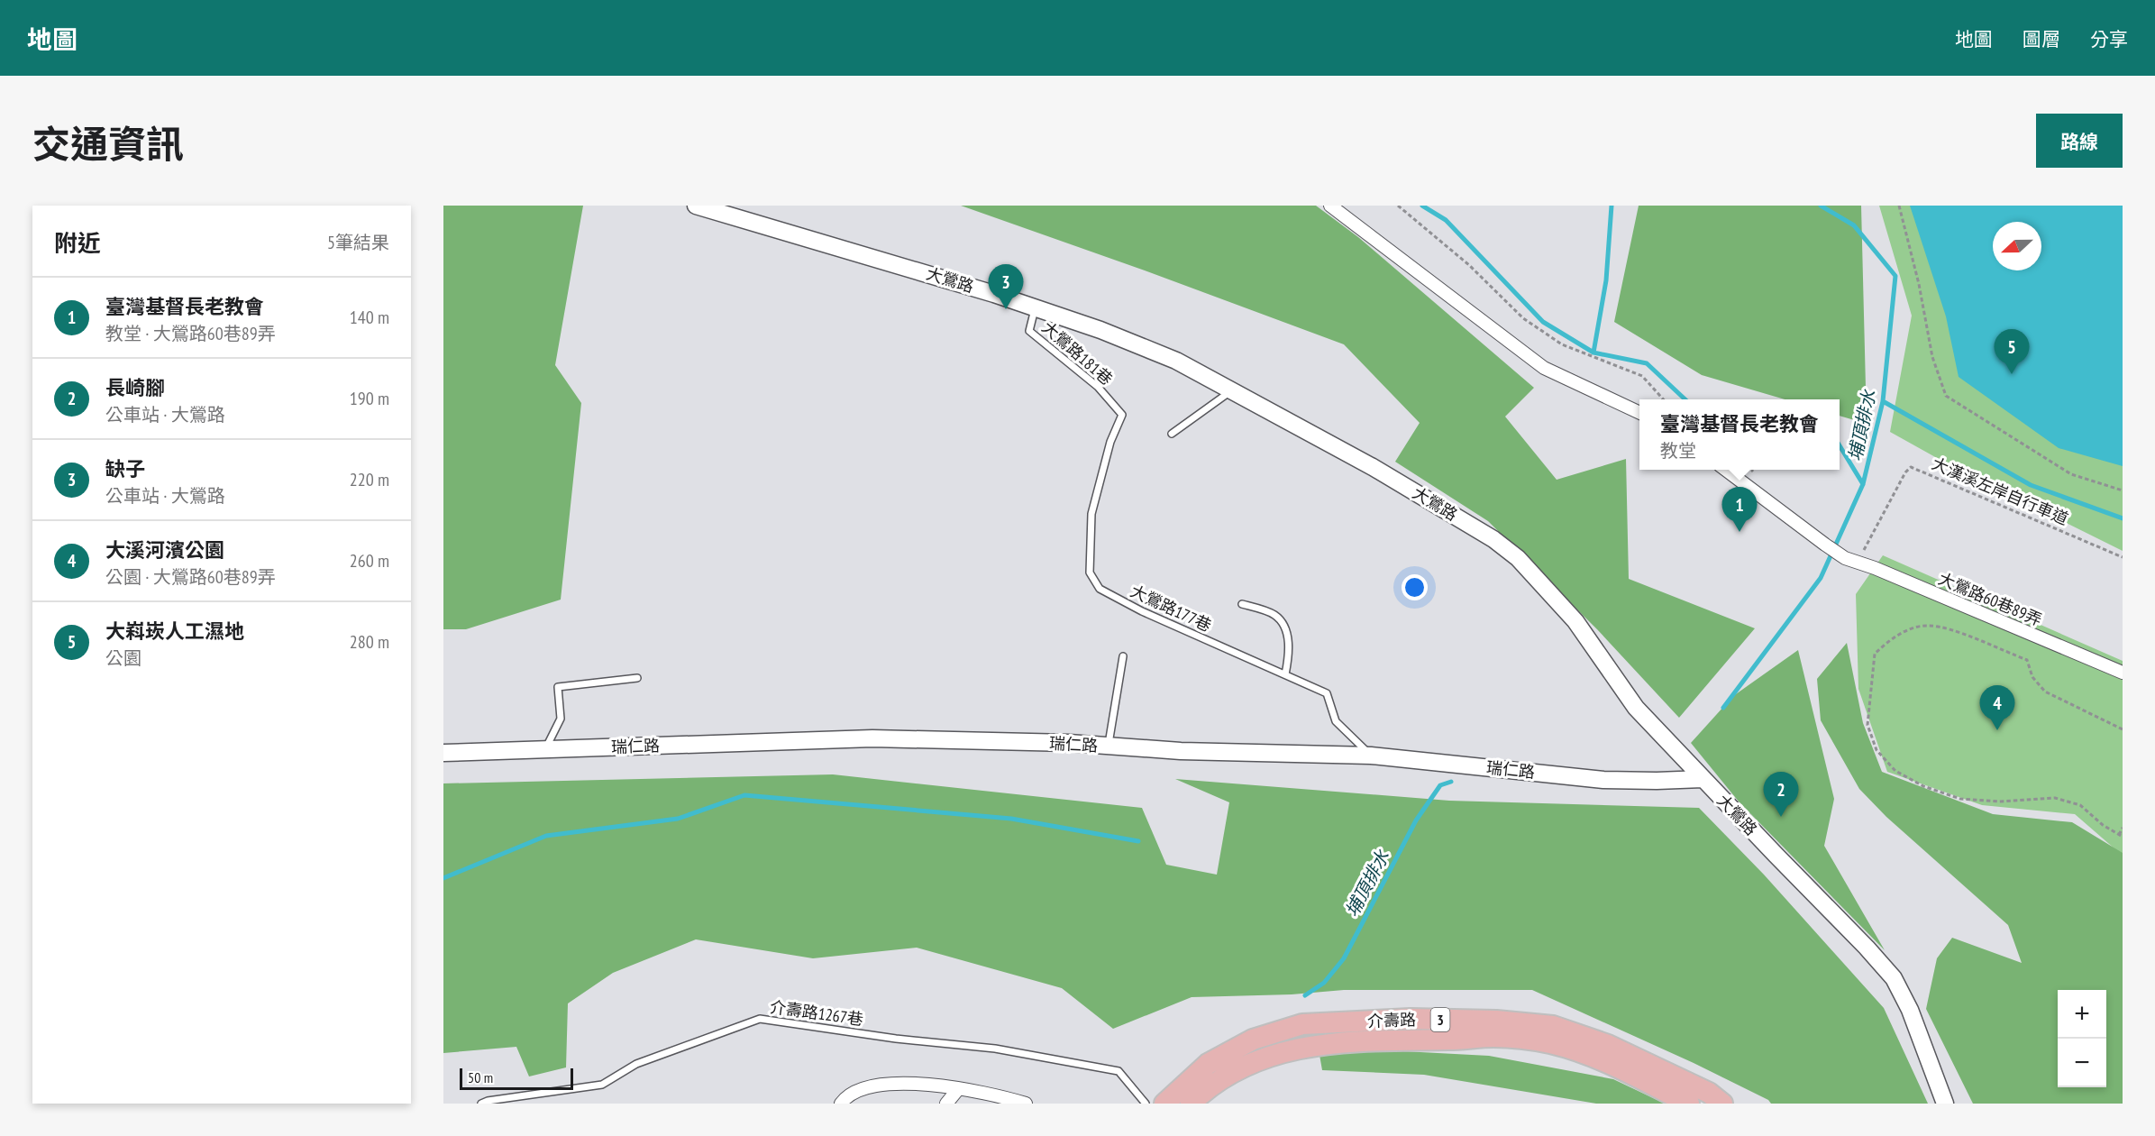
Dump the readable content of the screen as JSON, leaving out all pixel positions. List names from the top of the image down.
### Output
{
  "streets": {
    "main road": ["3", "介壽路"],
    "street": ["大鶯路", "大鶯路60巷89弄", "瑞仁路"],
    "lane": ["大鶯路181巷", "大鶯路177巷", "介壽路1267巷"],
    "path": ["大漢溪左岸自行車道"]
  },
  "crossings": [
    ["大鶯路", "大鶯路181巷"],
    ["大鶯路", "瑞仁路"],
    ["大鶯路181巷", "大鶯路177巷"],
    ["大鶯路177巷", "瑞仁路"]
  ],
  "water": ["埔頂排水"],
  "scale_bar": "50 m",
  "north": "left",
  "page": {
    "header": "地圖",
    "nav": ["地圖", "圖層", "分享"],
    "title": "交通資訊",
    "buttons": "路線",
    "heading": ["附近", "5筆結果"],
    "pins": [
      "3",
      "5",
      "1",
      "4",
      "2"
    ],
    "list": [
      {
        "mark": "1",
        "name": "臺灣基督長老教會",
        "note": "教堂 · 大鶯路60巷89弄",
        "value": "140 m"
      },
      {
        "mark": "2",
        "name": "長崎腳",
        "note": "公車站 · 大鶯路",
        "value": "190 m"
      },
      {
        "mark": "3",
        "name": "缺子",
        "note": "公車站 · 大鶯路",
        "value": "220 m"
      },
      {
        "mark": "4",
        "name": "大溪河濱公園",
        "note": "公園 · 大鶯路60巷89弄",
        "value": "260 m"
      },
      {
        "mark": "5",
        "name": "大嵙崁人工濕地",
        "note": "公園",
        "value": "280 m"
      }
    ],
    "popup": ["臺灣基督長老教會", "教堂"],
    "map_buttons": ["+", "−"],
    "scale": "50 m"
  }
}
